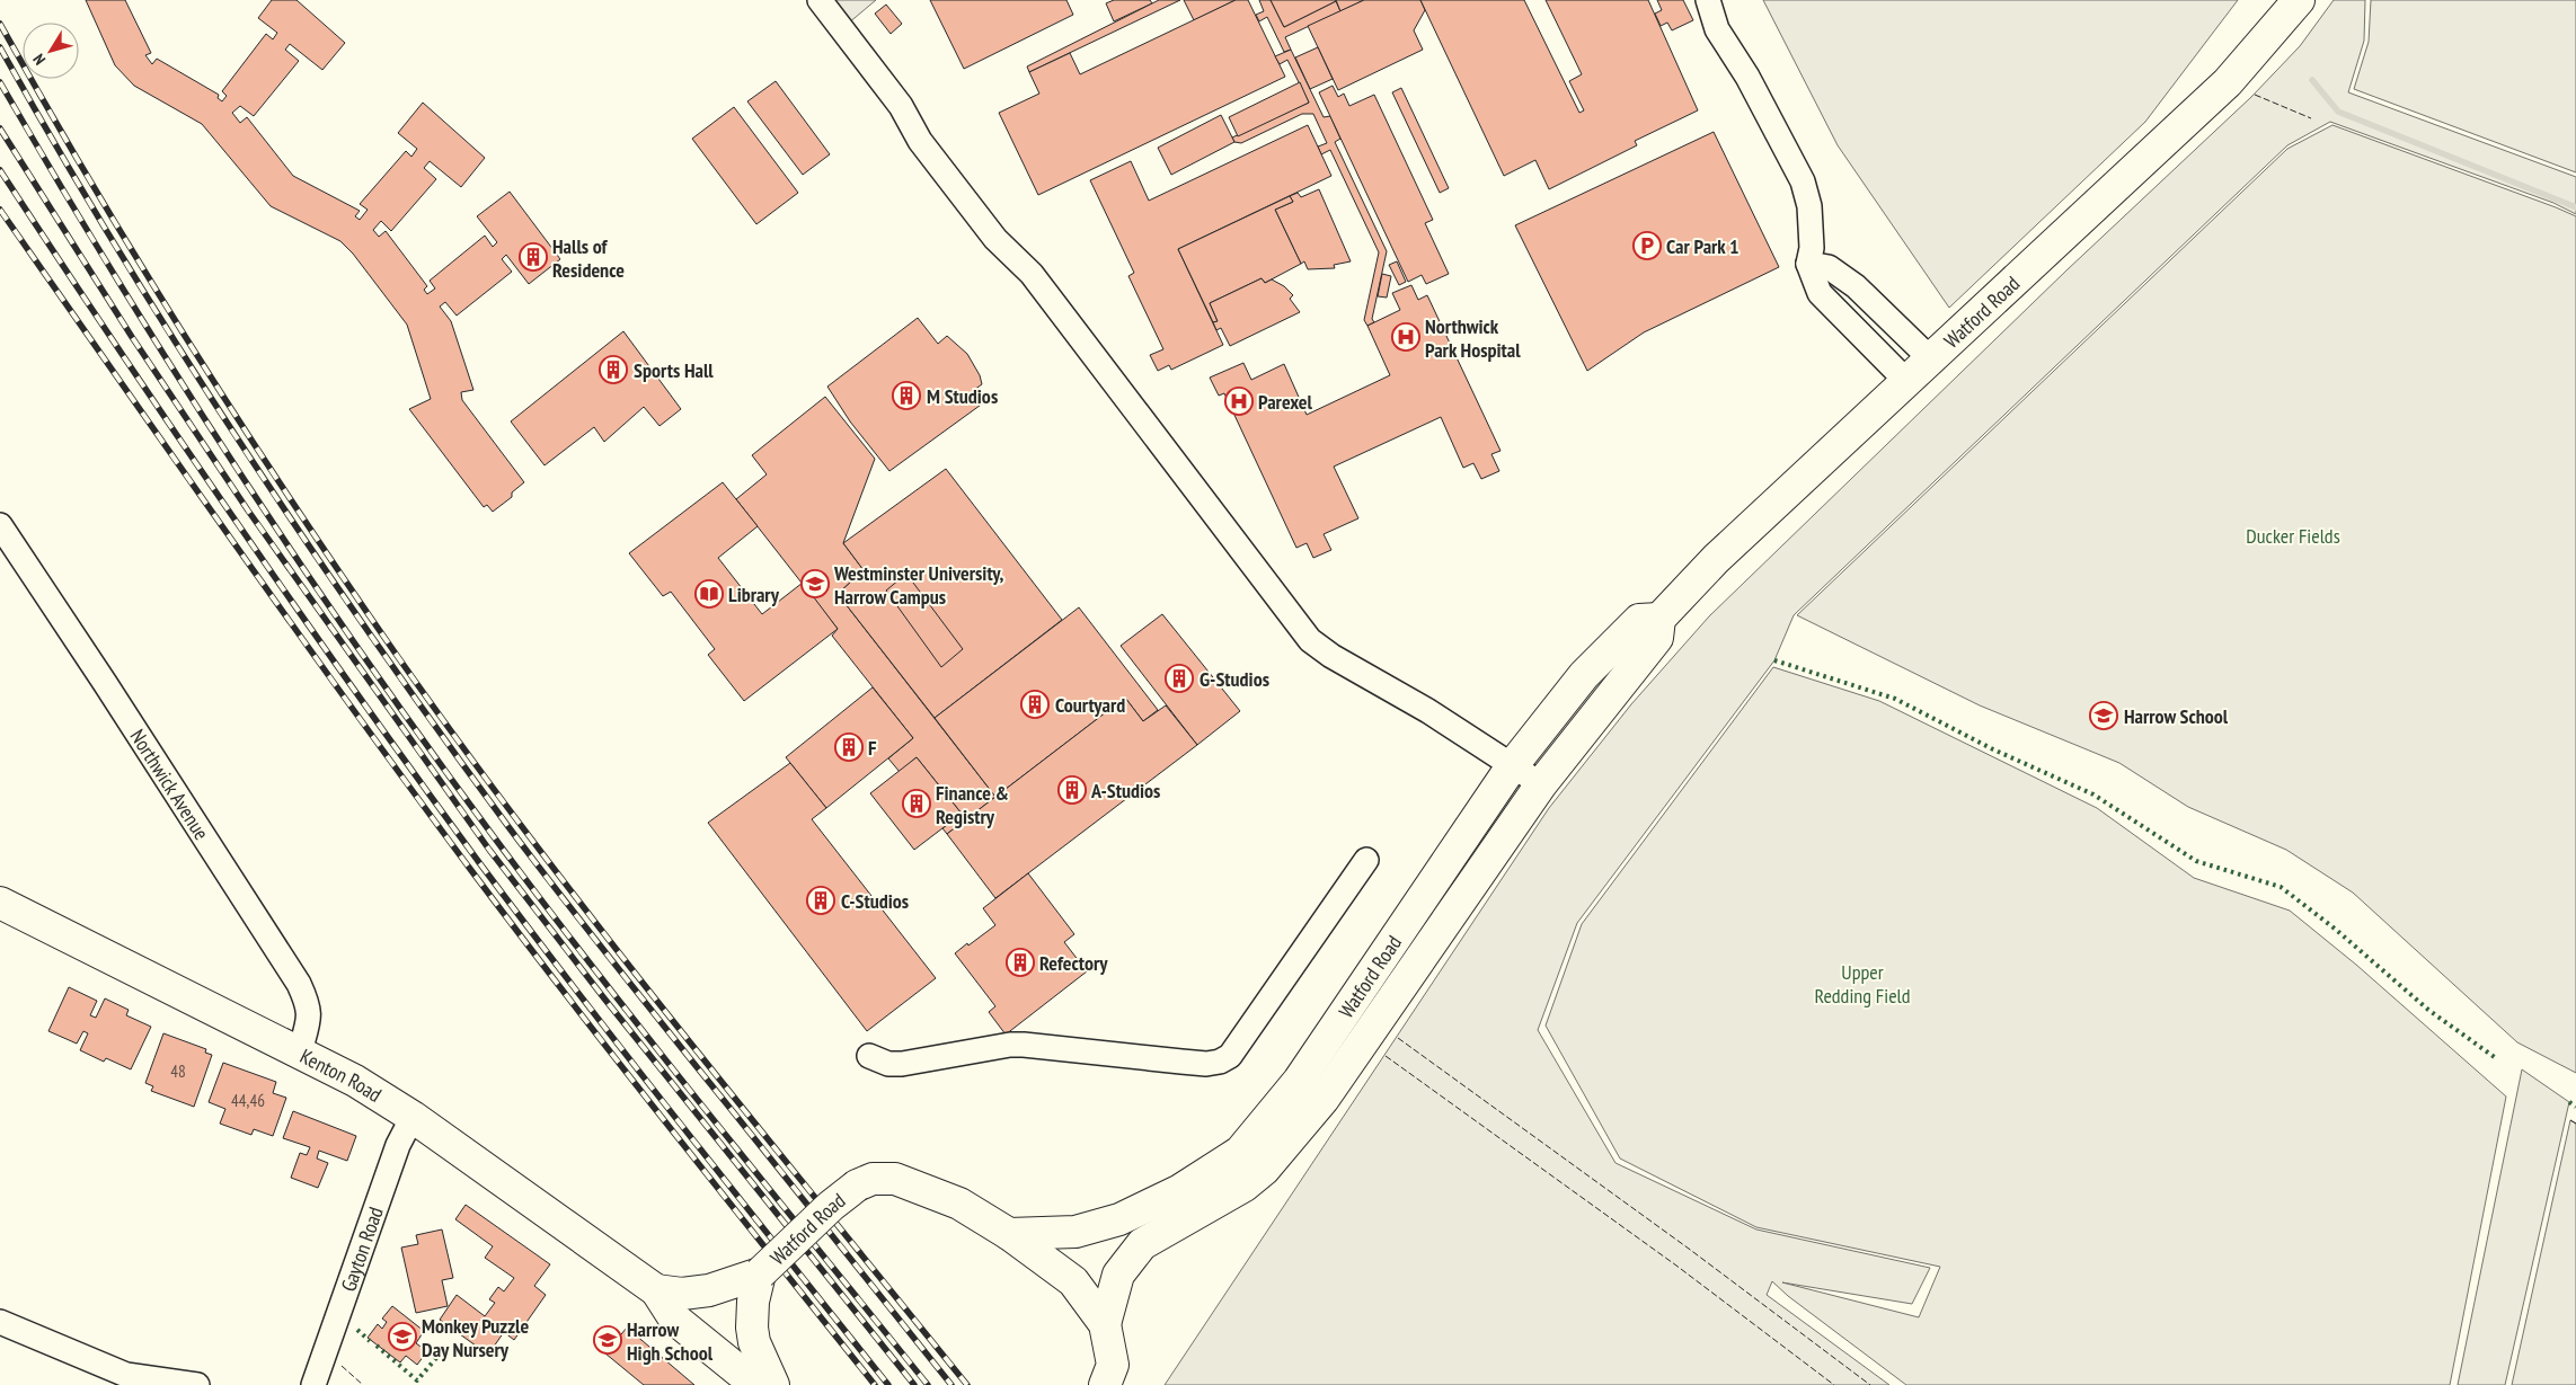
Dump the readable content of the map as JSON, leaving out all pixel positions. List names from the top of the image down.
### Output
{
  "streets": {
    "main road": ["Watford Road", "Kenton Road"],
    "street": ["Northwick Avenue", "Gayton Road"]
  },
  "crossings": [
    ["Watford Road", "Kenton Road"],
    ["Northwick Avenue", "Kenton Road"],
    ["Kenton Road", "Gayton Road"]
  ],
  "parks": ["Ducker Fields", "Upper Redding Field"],
  "places": {
    "parking": ["Car Park 1"],
    "building": [
      "Halls of Residence",
      "Sports Hall",
      "M Studios",
      "G-Studios",
      "Courtyard",
      "F",
      "A-Studios",
      "Finance & Registry",
      "C-Studios",
      "Refectory"
    ],
    "hospital": ["Northwick Park Hospital", "Parexel"],
    "school or university": [
      "Westminster University, Harrow Campus",
      "Harrow School",
      "Monkey Puzzle Day Nursery",
      "Harrow High School"
    ],
    "library": ["Library"]
  },
  "house_numbers": ["48", "44,46"],
  "north": "bottom left"
}
